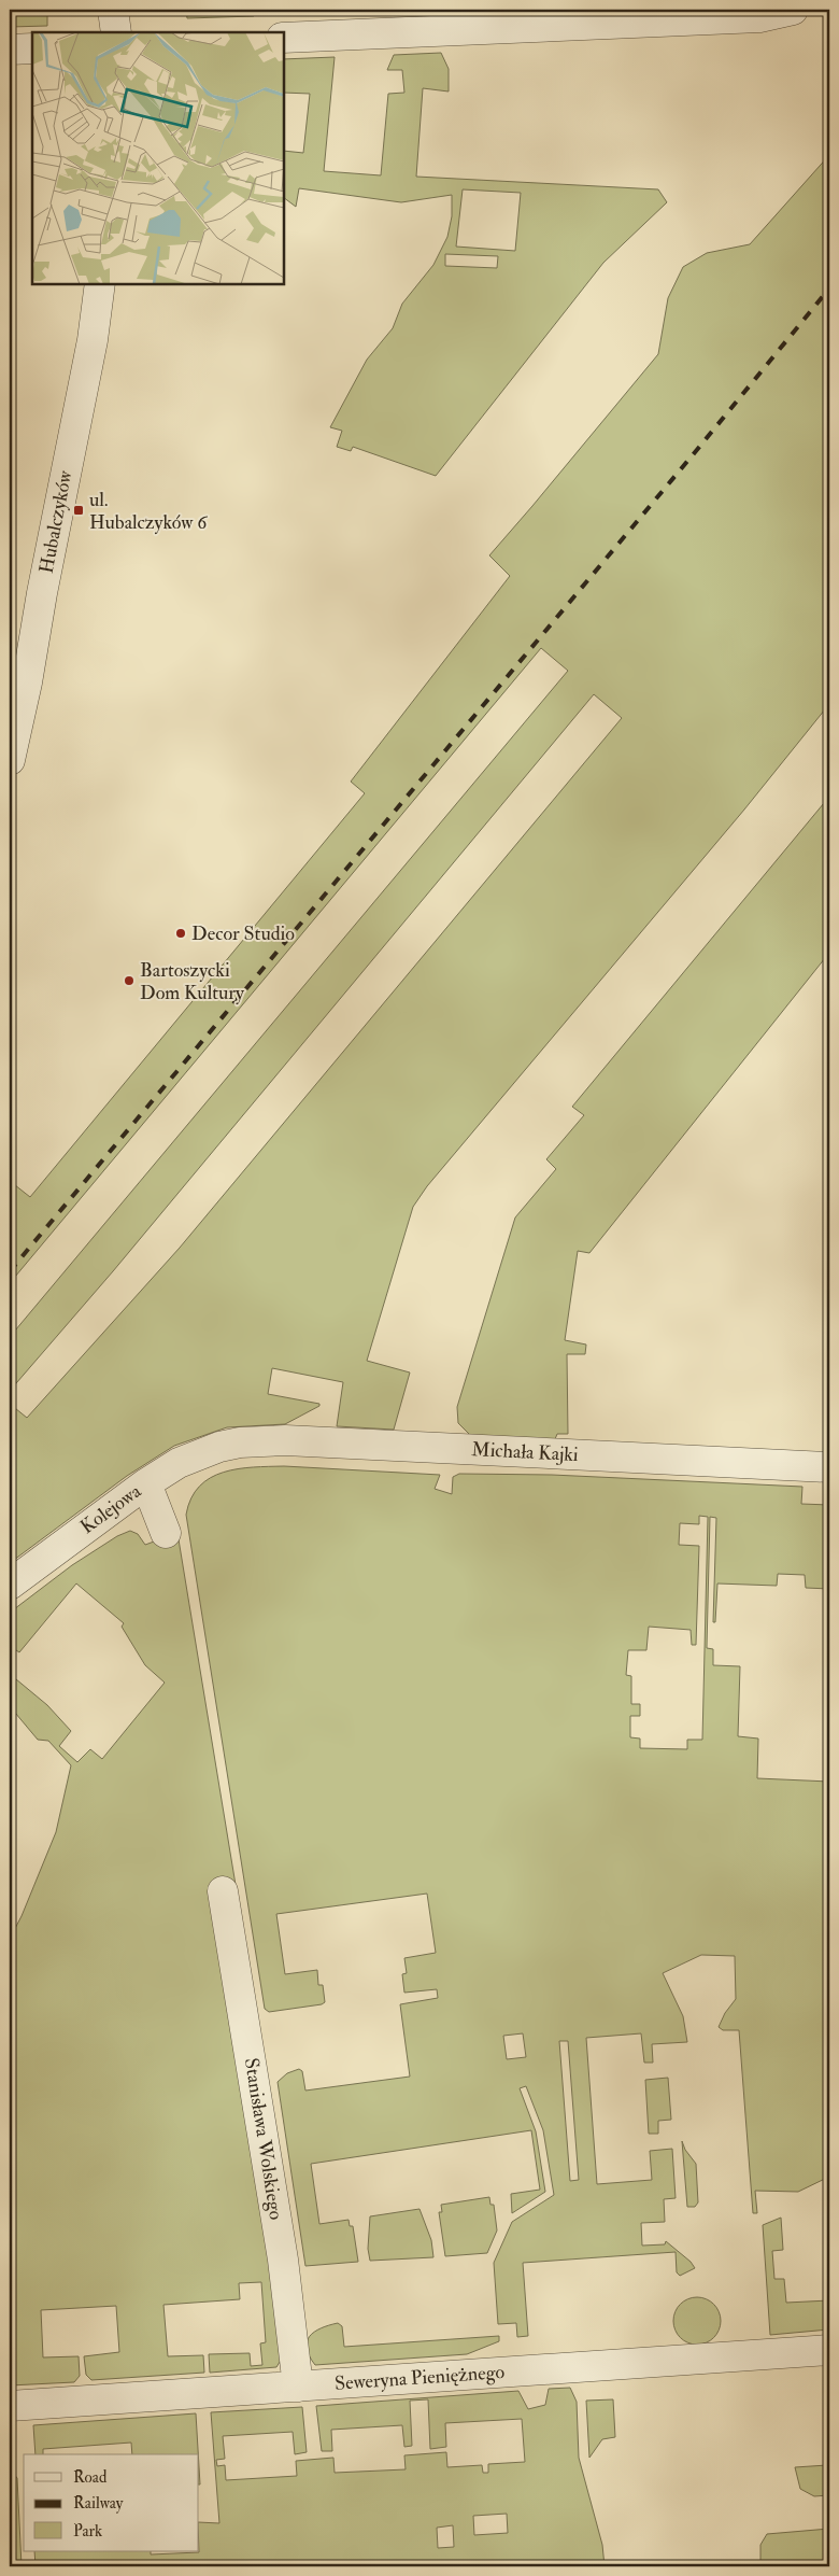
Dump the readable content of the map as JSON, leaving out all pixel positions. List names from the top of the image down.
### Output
{
  "streets": {
    "street": [
      "Hubalczyków",
      "Michała Kajki",
      "Kolejowa",
      "Stanisława Wolskiego",
      "Seweryna Pieniężnego"
    ]
  },
  "crossings": [
    ["Michała Kajki", "Kolejowa"],
    ["Stanisława Wolskiego", "Seweryna Pieniężnego"]
  ],
  "places": {
    "transit": ["ul. Hubalczyków 6"],
    "other": ["Decor Studio", "Bartoszycki Dom Kultury"]
  },
  "legend": ["Road", "Railway", "Park"]
}
